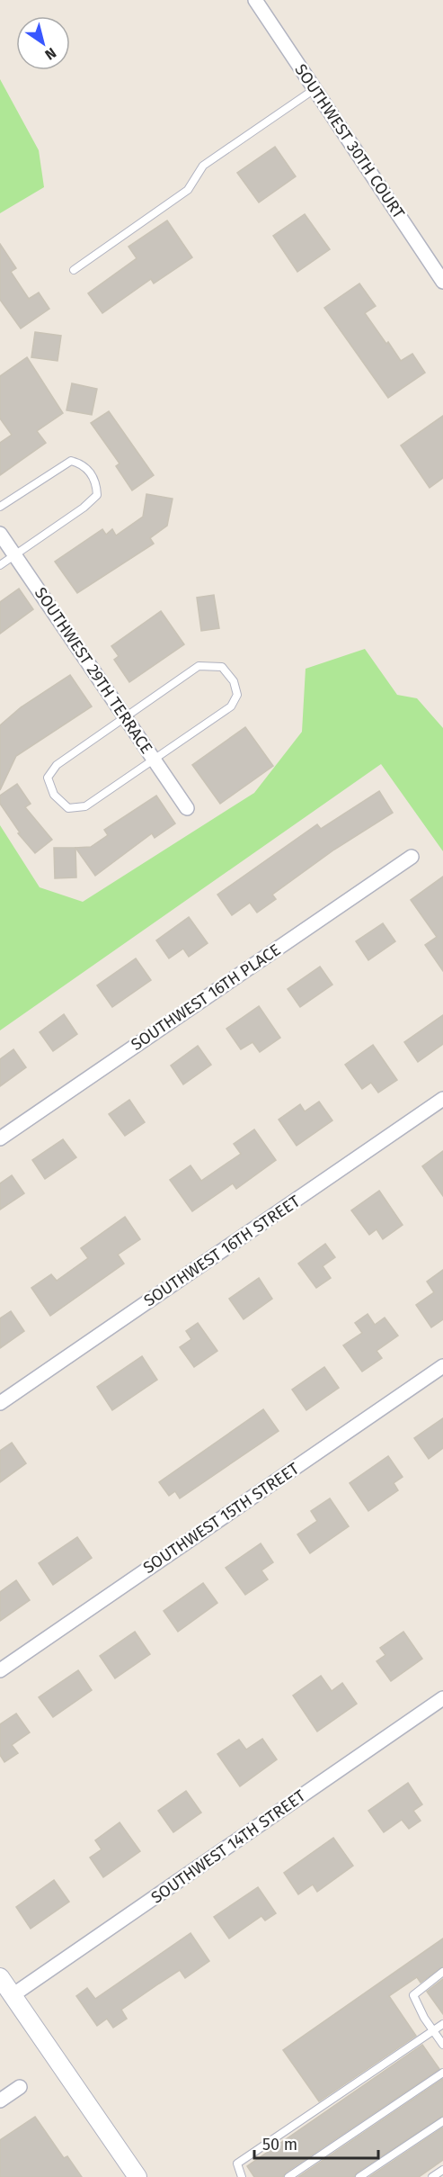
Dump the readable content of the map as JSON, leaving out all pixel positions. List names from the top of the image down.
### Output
{
  "streets": {
    "street": [
      "SOUTHWEST 30TH COURT",
      "SOUTHWEST 29TH TERRACE",
      "SOUTHWEST 16TH PLACE",
      "SOUTHWEST 16TH STREET",
      "SOUTHWEST 15TH STREET",
      "SOUTHWEST 14TH STREET"
    ]
  },
  "scale_bar": "50 m",
  "north": "bottom right"
}
